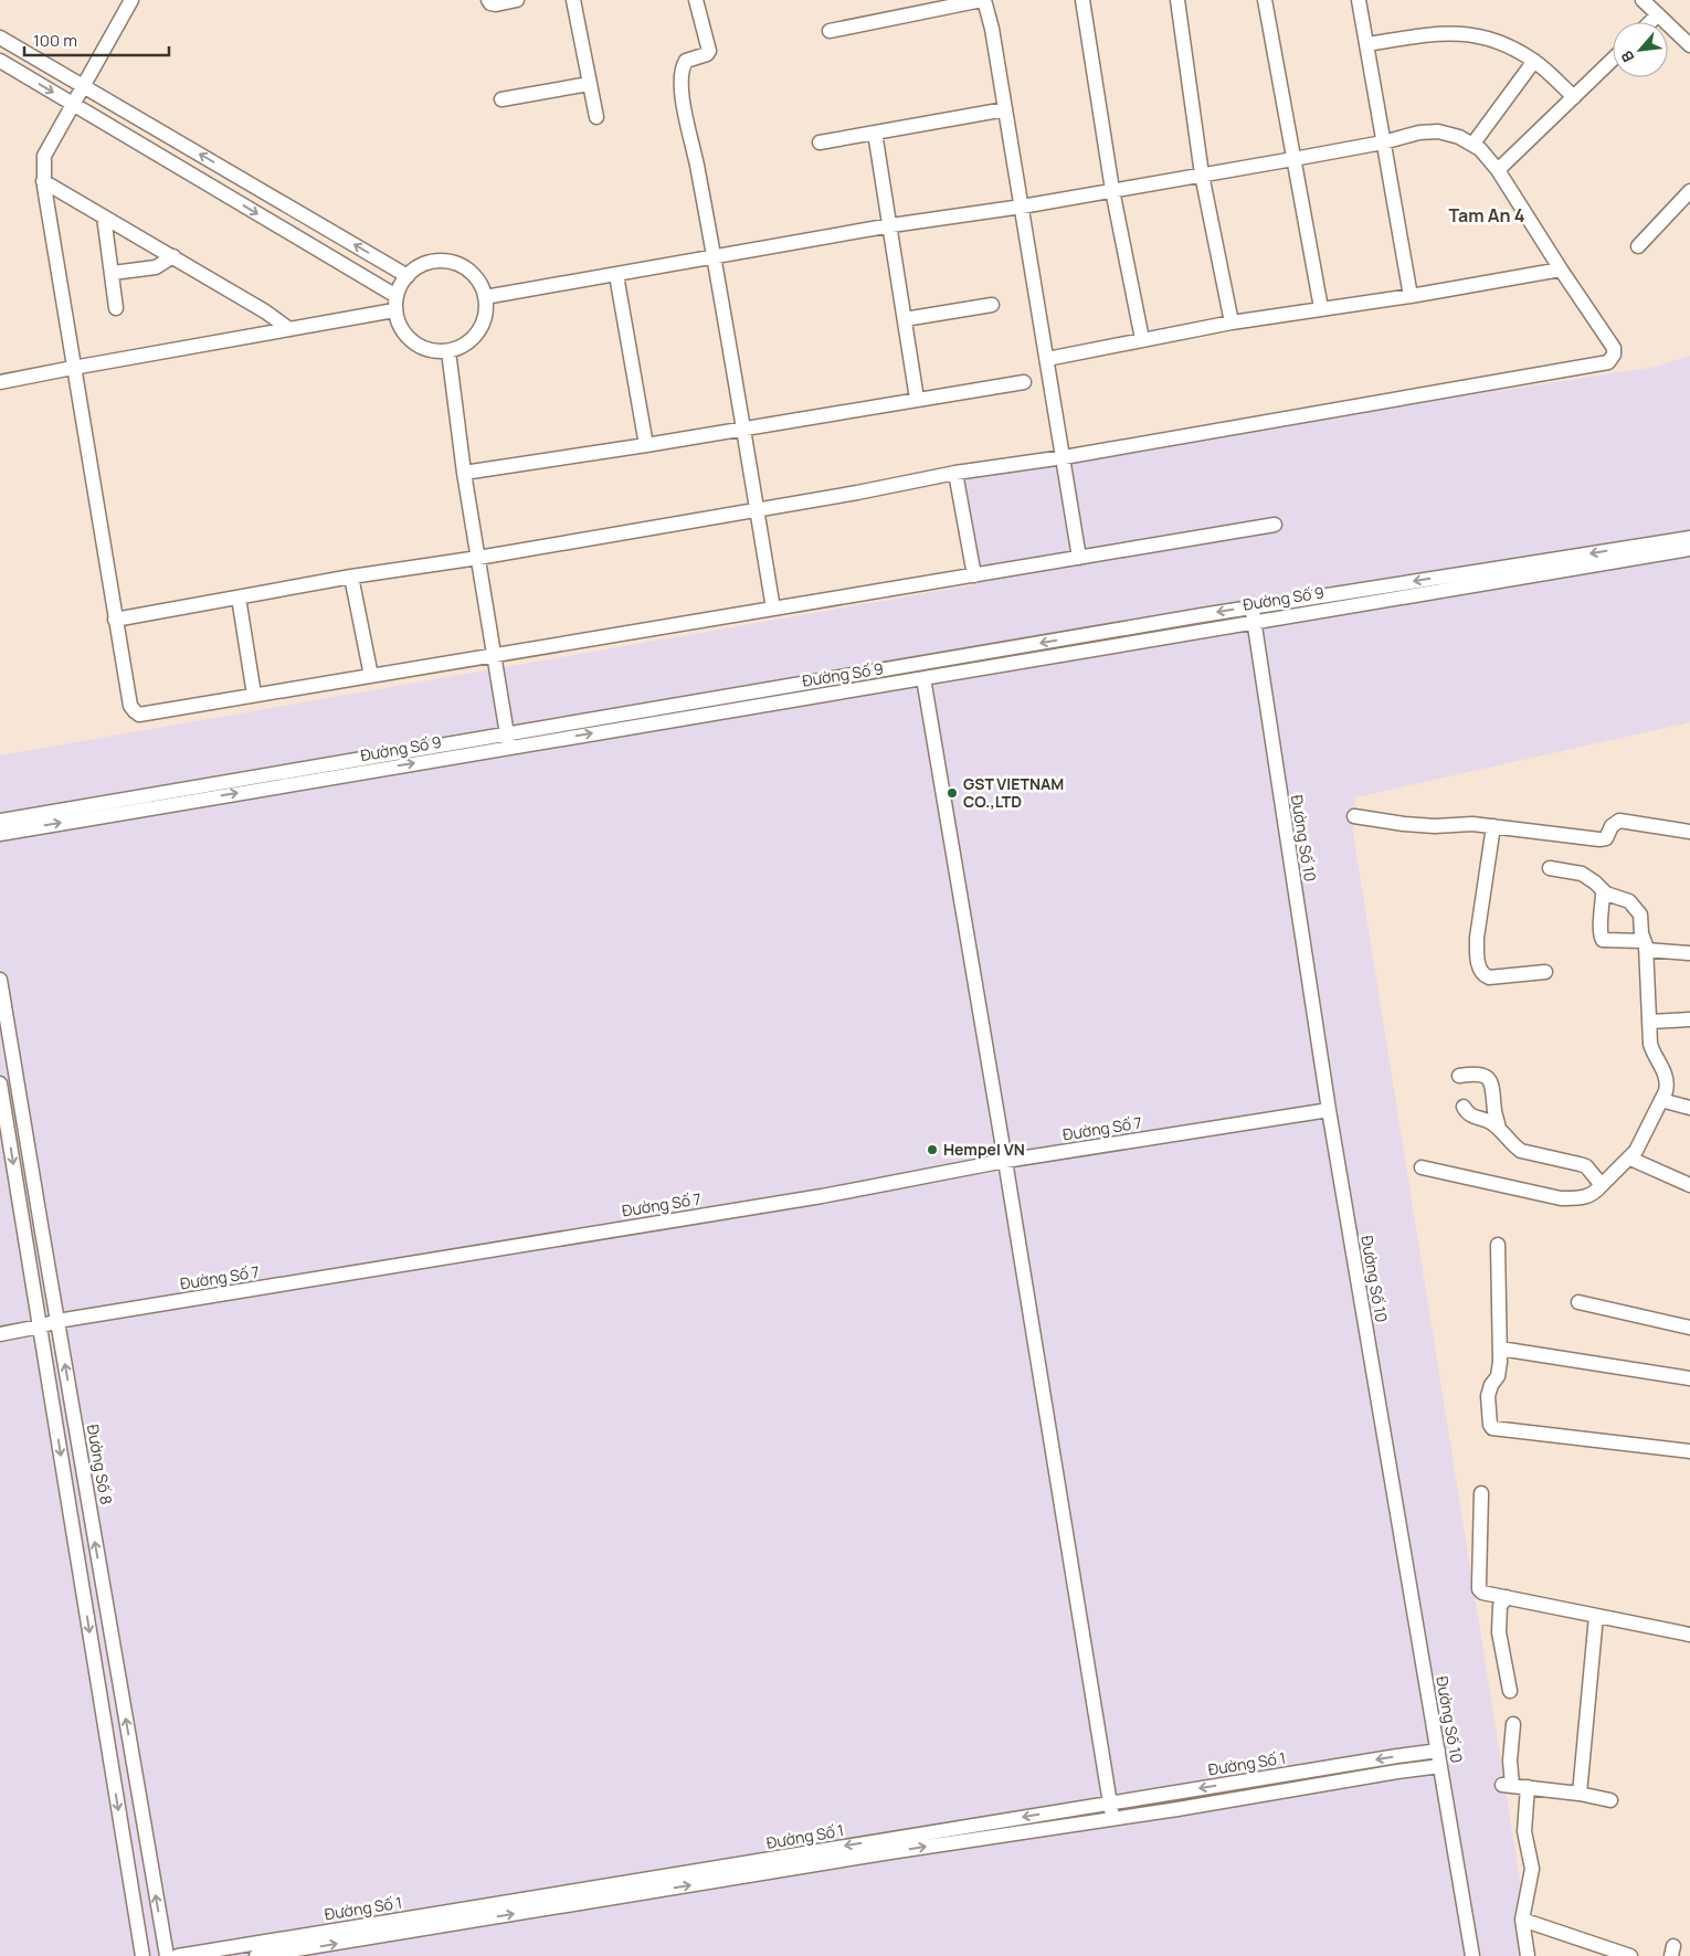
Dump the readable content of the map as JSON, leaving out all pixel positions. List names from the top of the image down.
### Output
{
  "streets": {
    "street": [
      "Đường Số 9",
      "Đường Số 10",
      "Đường Số 7",
      "Đường Số 8",
      "Đường Số 1"
    ]
  },
  "crossings": [
    ["Đường Số 9", "Đường Số 10"],
    ["Đường Số 10", "Đường Số 7"],
    ["Đường Số 10", "Đường Số 1"],
    ["Đường Số 7", "Đường Số 8"]
  ],
  "districts": ["Tam An 4"],
  "places": ["GST VIETNAM CO.,LTD", "Hempel VN"],
  "scale_bar": "100 m",
  "north": "bottom left"
}
